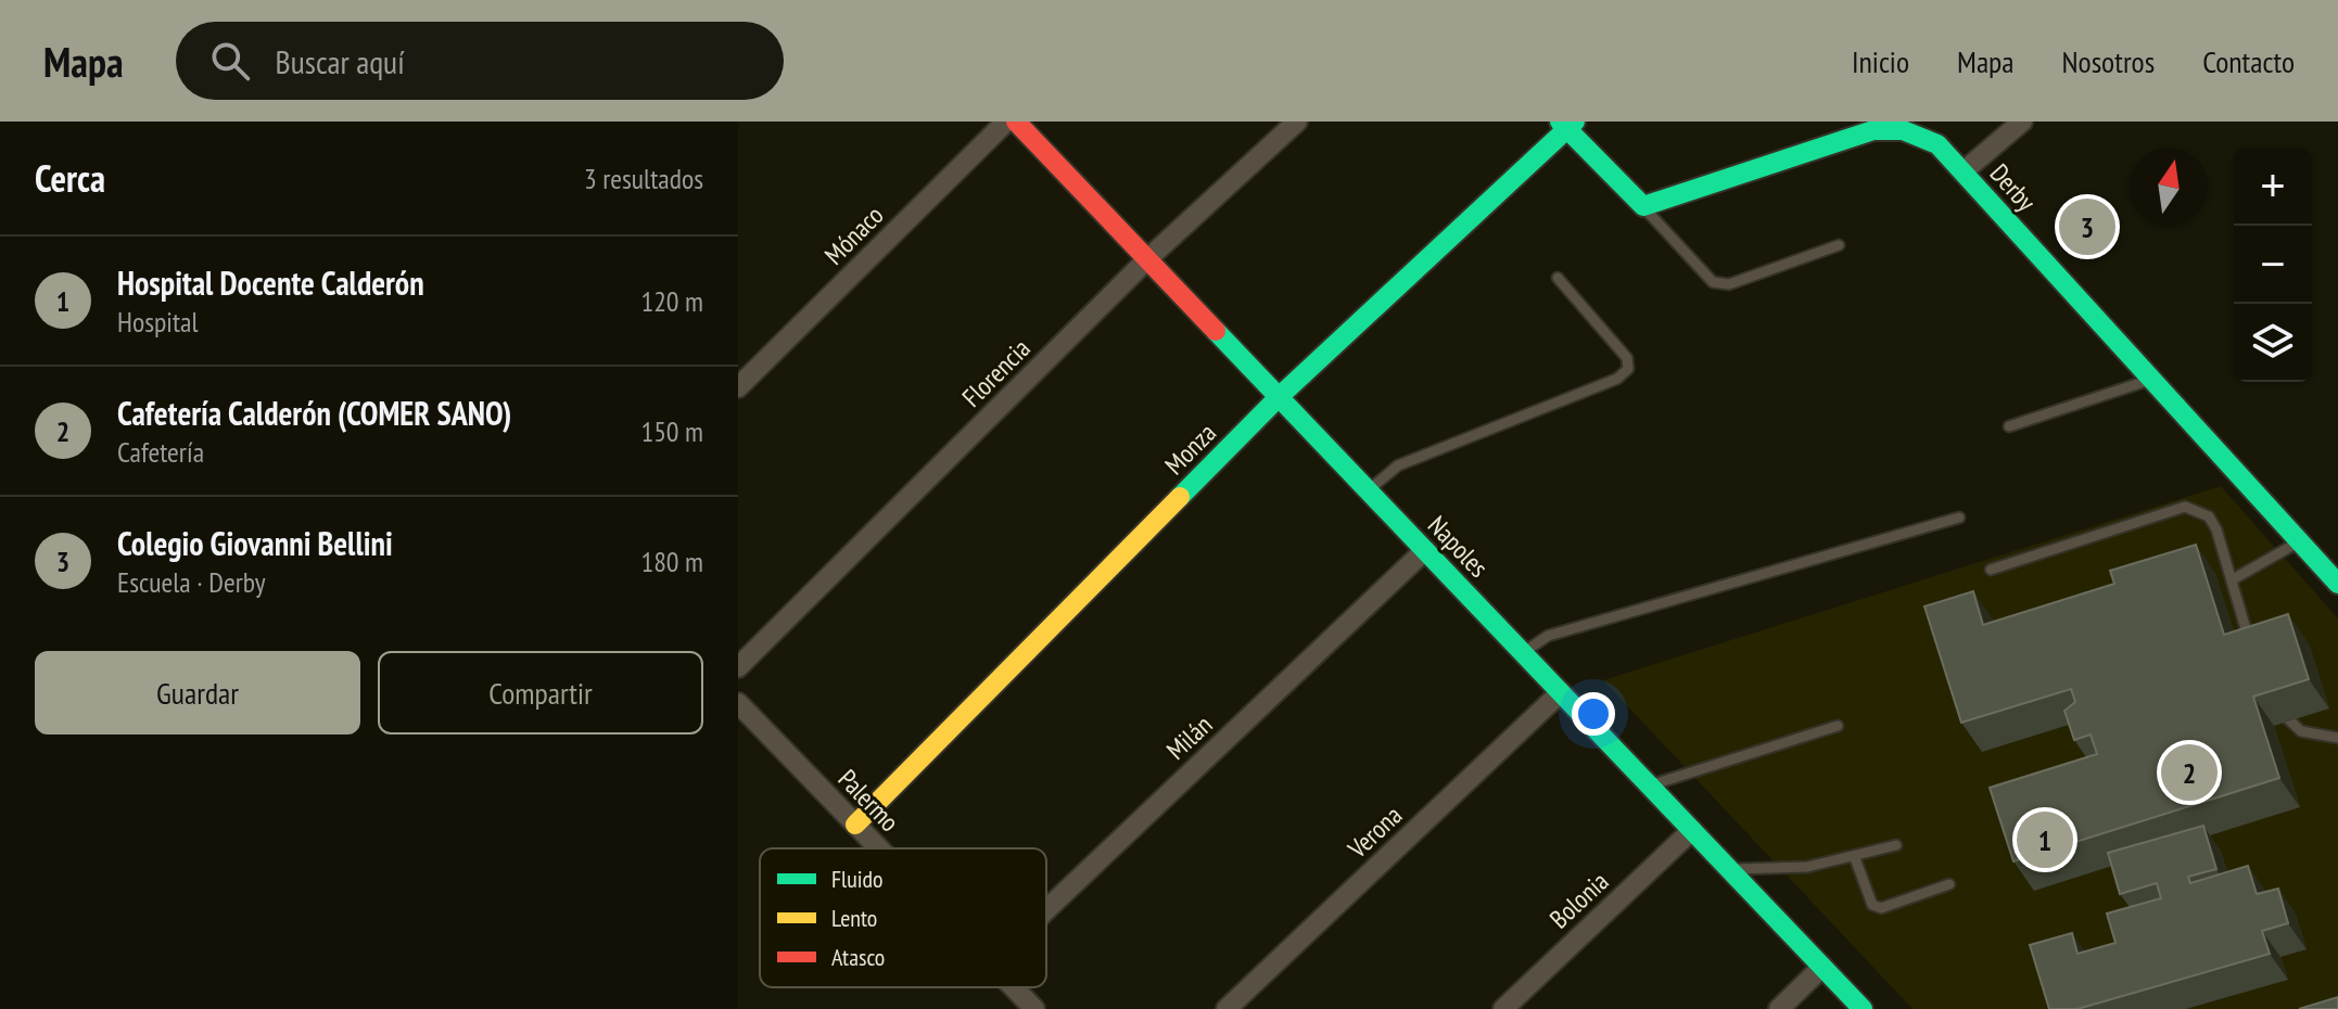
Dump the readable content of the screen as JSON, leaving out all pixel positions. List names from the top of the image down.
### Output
{
  "streets": {
    "street": [
      "Derby",
      "Mónaco",
      "Florencia",
      "Monza",
      "Napoles",
      "Milán",
      "Palermo",
      "Verona",
      "Bolonia"
    ]
  },
  "crossings": [
    ["Florencia", "Napoles"],
    ["Monza", "Napoles"],
    ["Monza", "Palermo"],
    ["Napoles", "Milán"],
    ["Napoles", "Verona"],
    ["Napoles", "Bolonia"]
  ],
  "legend": ["Fluido", "Lento", "Atasco"],
  "north": "top",
  "page": {
    "header": "Mapa",
    "search": "Buscar aquí",
    "nav": [
      "Inicio",
      "Mapa",
      "Nosotros",
      "Contacto"
    ],
    "heading": ["Cerca", "3 resultados"],
    "map_buttons": ["+", "−"],
    "pins": ["3", "2", "1"],
    "list": [
      {
        "mark": "1",
        "name": "Hospital Docente Calderón",
        "note": "Hospital",
        "value": "120 m"
      },
      {
        "mark": "2",
        "name": "Cafetería Calderón (COMER SANO)",
        "note": "Cafetería",
        "value": "150 m"
      },
      {
        "mark": "3",
        "name": "Colegio Giovanni Bellini",
        "note": "Escuela · Derby",
        "value": "180 m"
      }
    ],
    "buttons": ["Guardar", "Compartir"]
  }
}
